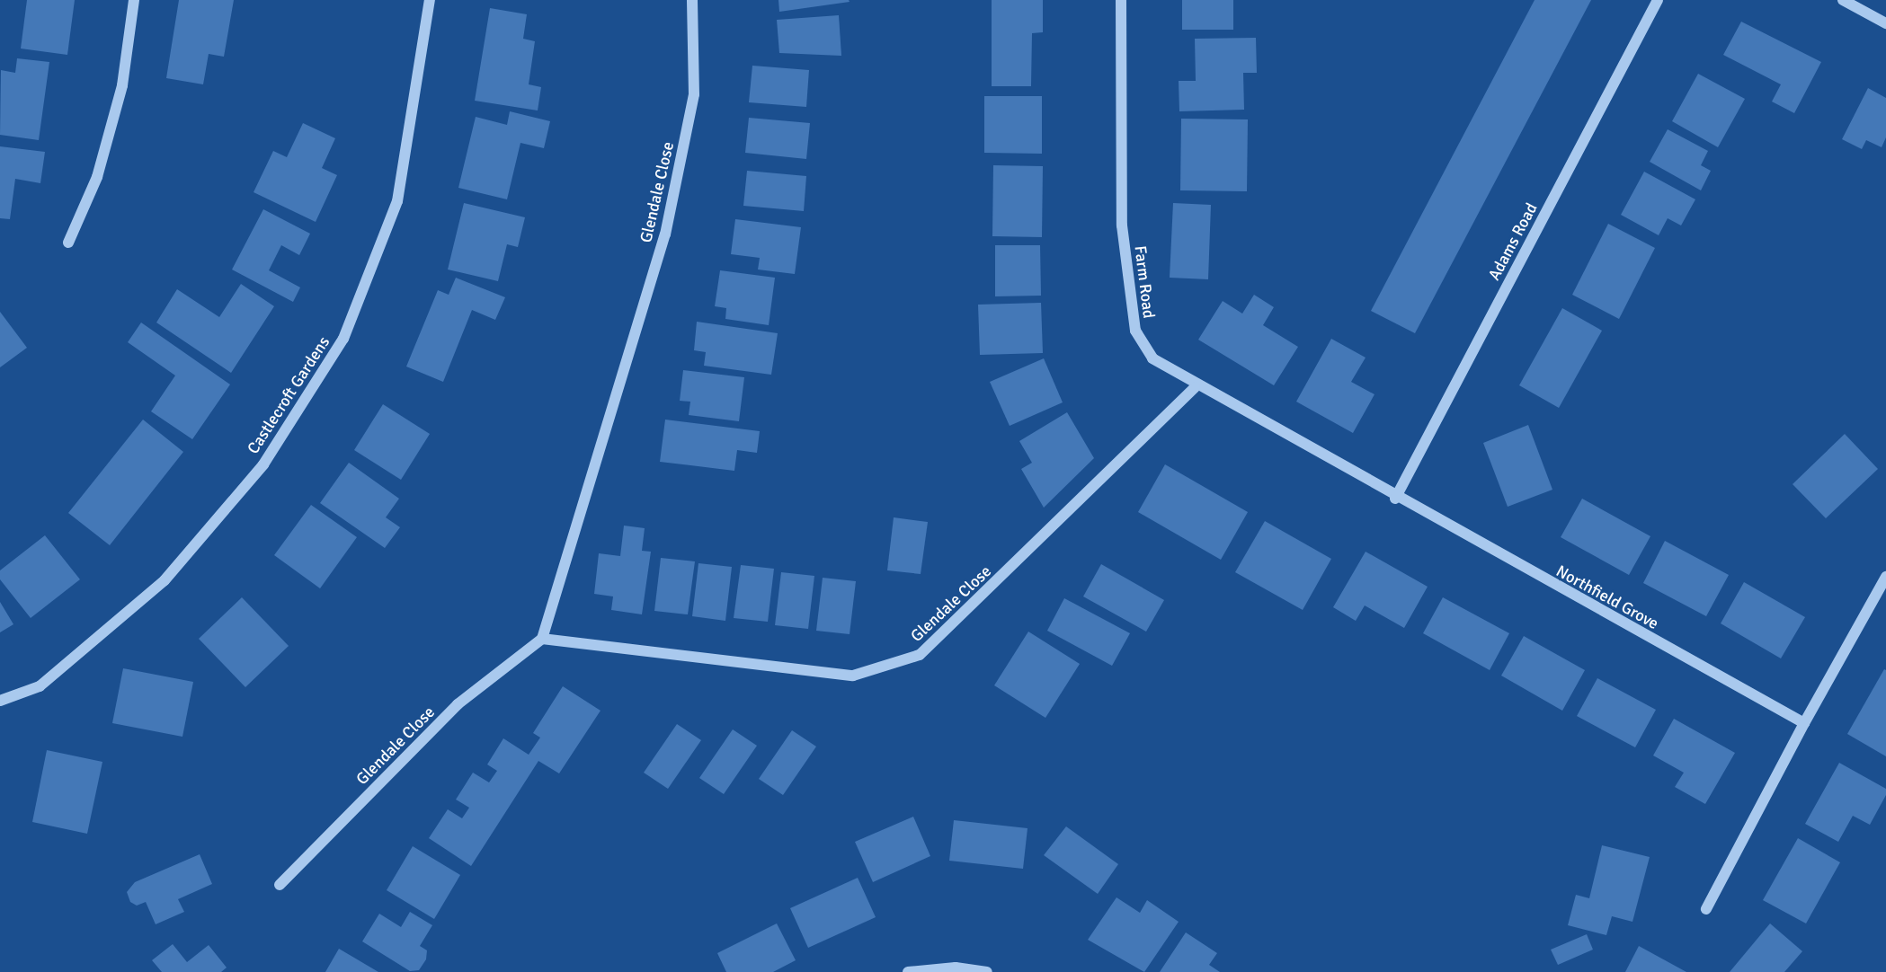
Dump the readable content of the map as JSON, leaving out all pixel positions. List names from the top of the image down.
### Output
{
  "streets": {
    "street": [
      "Glendale Close",
      "Adams Road",
      "Farm Road",
      "Castlecroft Gardens",
      "Northfield Grove"
    ]
  },
  "crossings": [
    ["Glendale Close", "Farm Road"],
    ["Adams Road", "Farm Road"],
    ["Adams Road", "Northfield Grove"],
    ["Farm Road", "Northfield Grove"]
  ]
}
